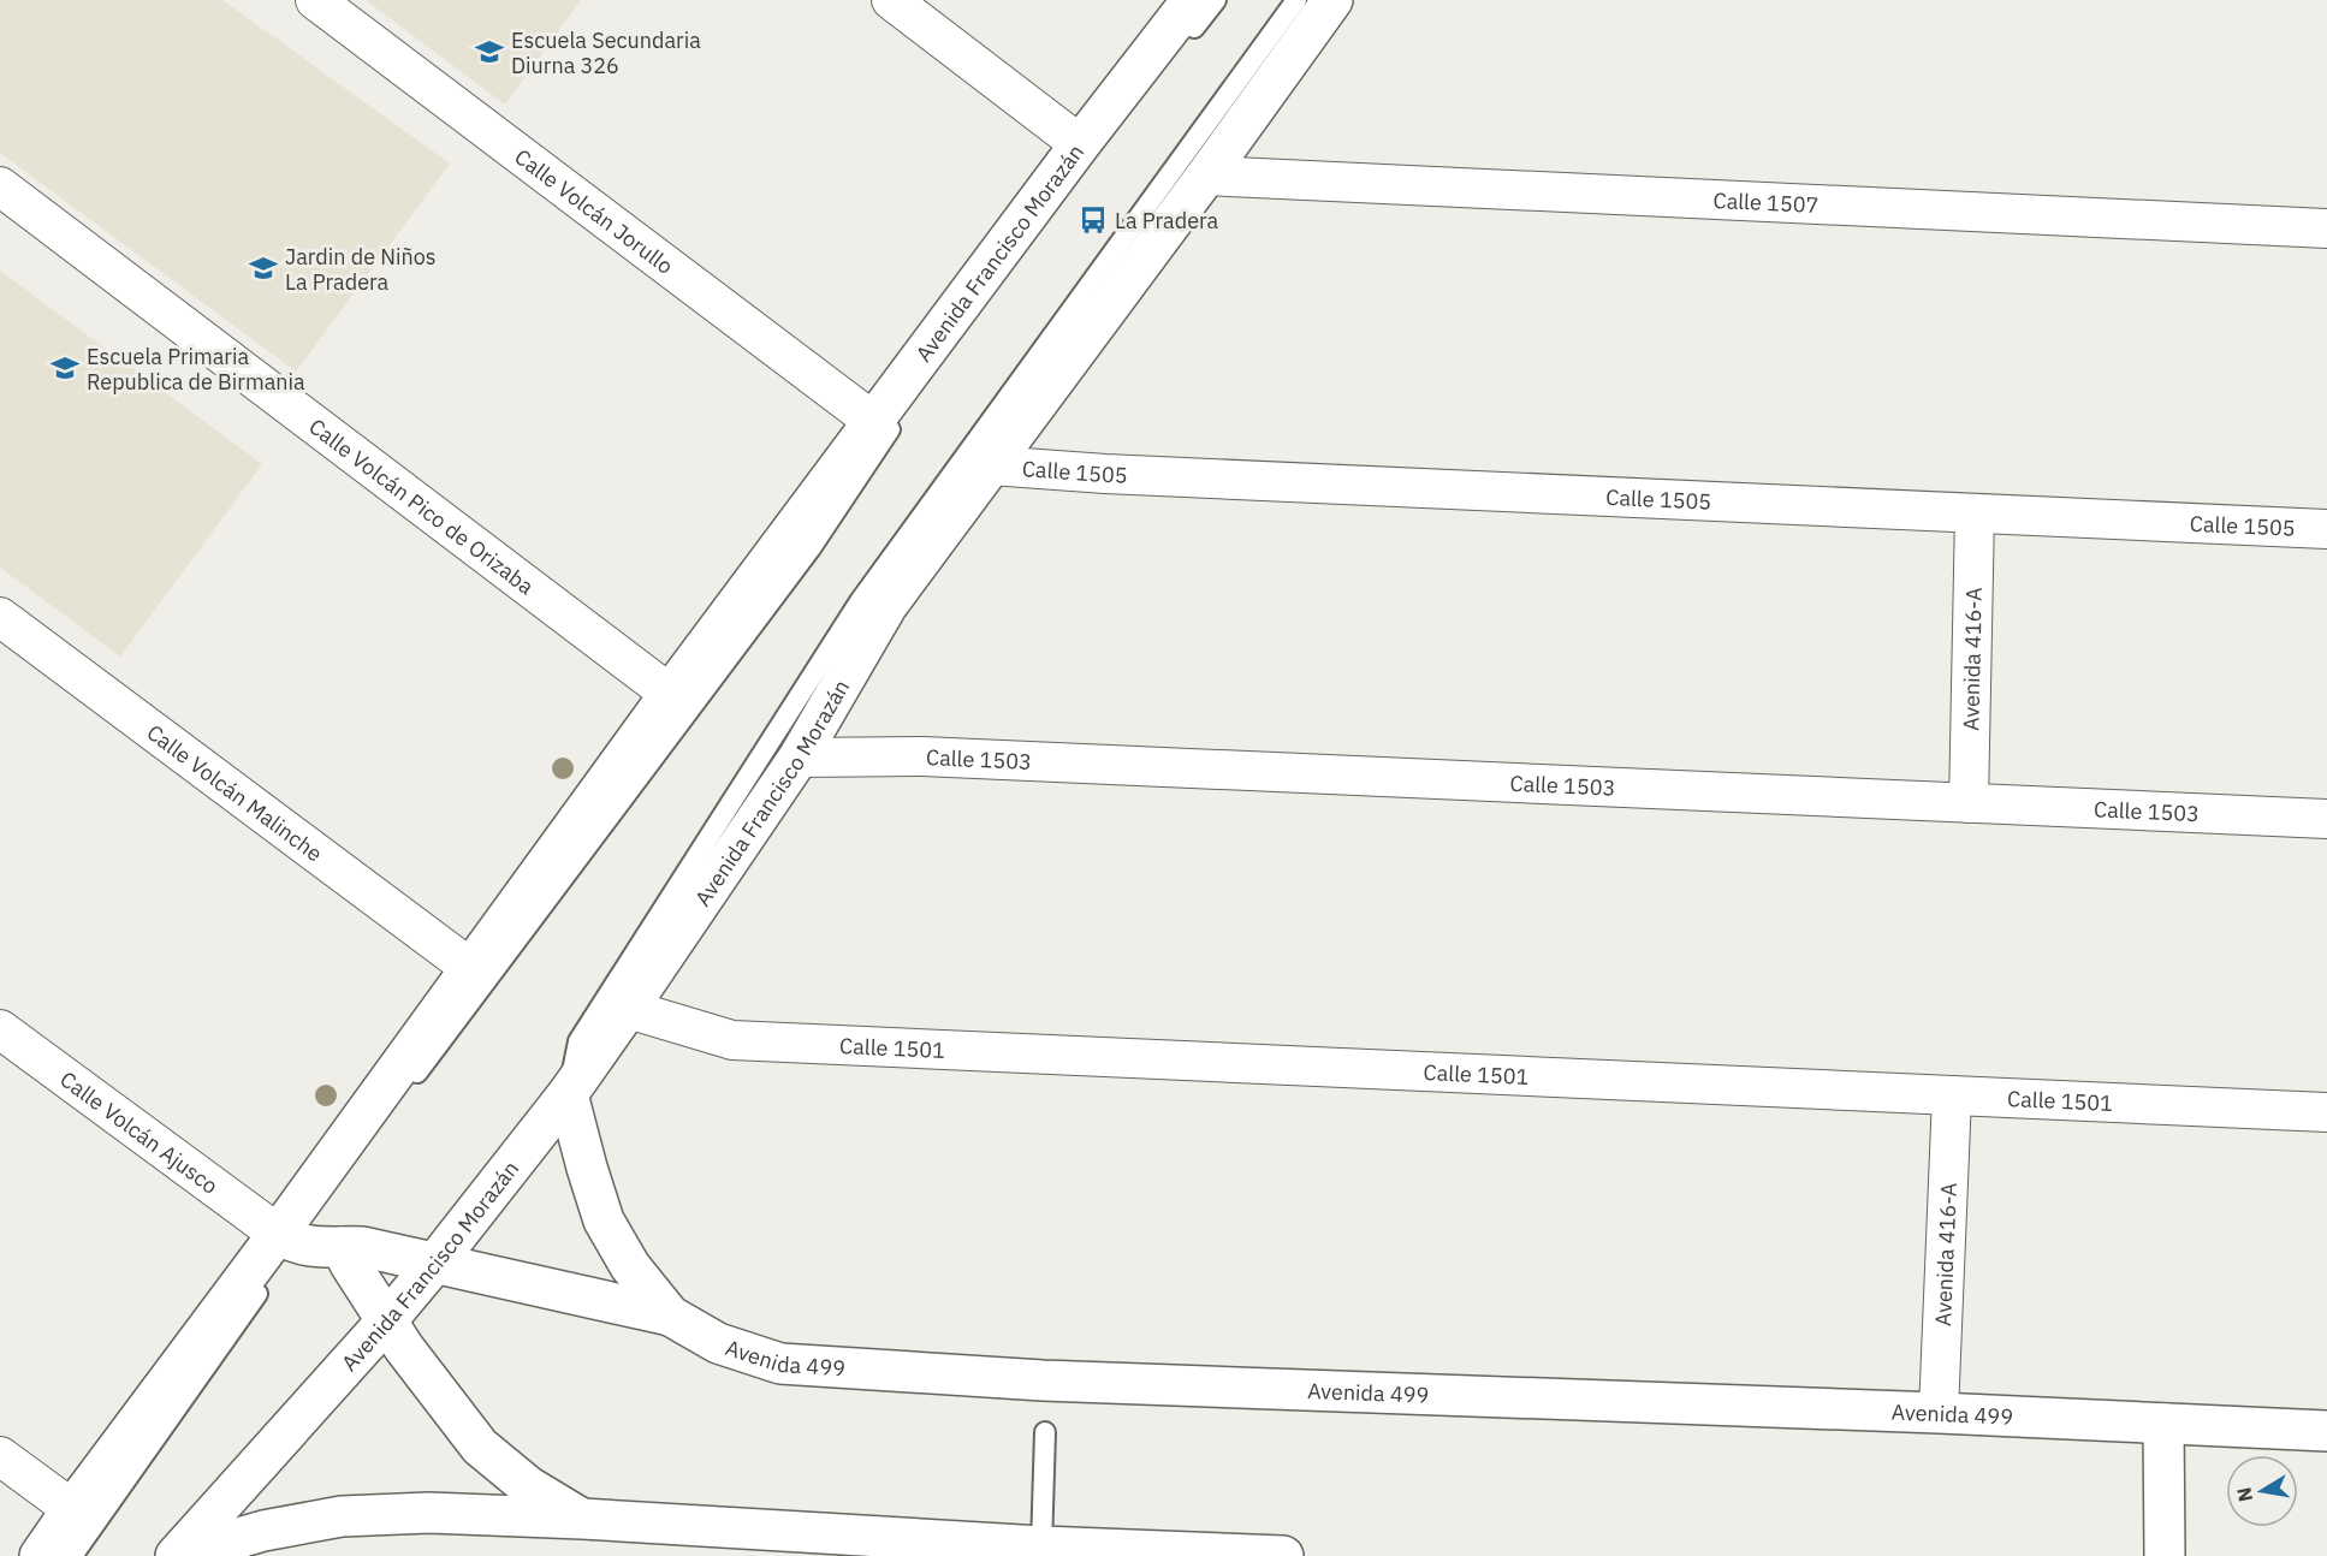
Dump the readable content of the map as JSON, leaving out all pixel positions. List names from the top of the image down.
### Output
{
  "streets": {
    "street": [
      "Calle 1507",
      "Calle Volcán Jorullo",
      "Avenida Francisco Morazán",
      "Calle 1505",
      "Calle Volcán Pico de Orizaba",
      "Avenida 416-A",
      "Calle 1503",
      "Calle Volcán Malinche",
      "Calle 1501",
      "Calle Volcán Ajusco",
      "Avenida 499"
    ]
  },
  "crossings": [
    ["Calle 1507", "Avenida Francisco Morazán"],
    ["Calle Volcán Jorullo", "Avenida Francisco Morazán"],
    ["Avenida Francisco Morazán", "Calle 1505"],
    ["Avenida Francisco Morazán", "Calle Volcán Pico de Orizaba"],
    ["Avenida Francisco Morazán", "Calle 1503"],
    ["Avenida Francisco Morazán", "Calle Volcán Malinche"],
    ["Avenida Francisco Morazán", "Calle 1501"],
    ["Avenida Francisco Morazán", "Calle Volcán Ajusco"],
    ["Avenida Francisco Morazán", "Avenida 499"],
    ["Calle 1505", "Avenida 416-A"],
    ["Avenida 416-A", "Calle 1503"],
    ["Avenida 416-A", "Calle 1501"],
    ["Avenida 416-A", "Avenida 499"]
  ],
  "places": {
    "school or university": ["Escuela Secundaria Diurna 326", "Jardin de Niños La Pradera", "Escuela Primaria Republica de Birmania"],
    "bus stop": ["La Pradera"]
  },
  "north": "left"
}
